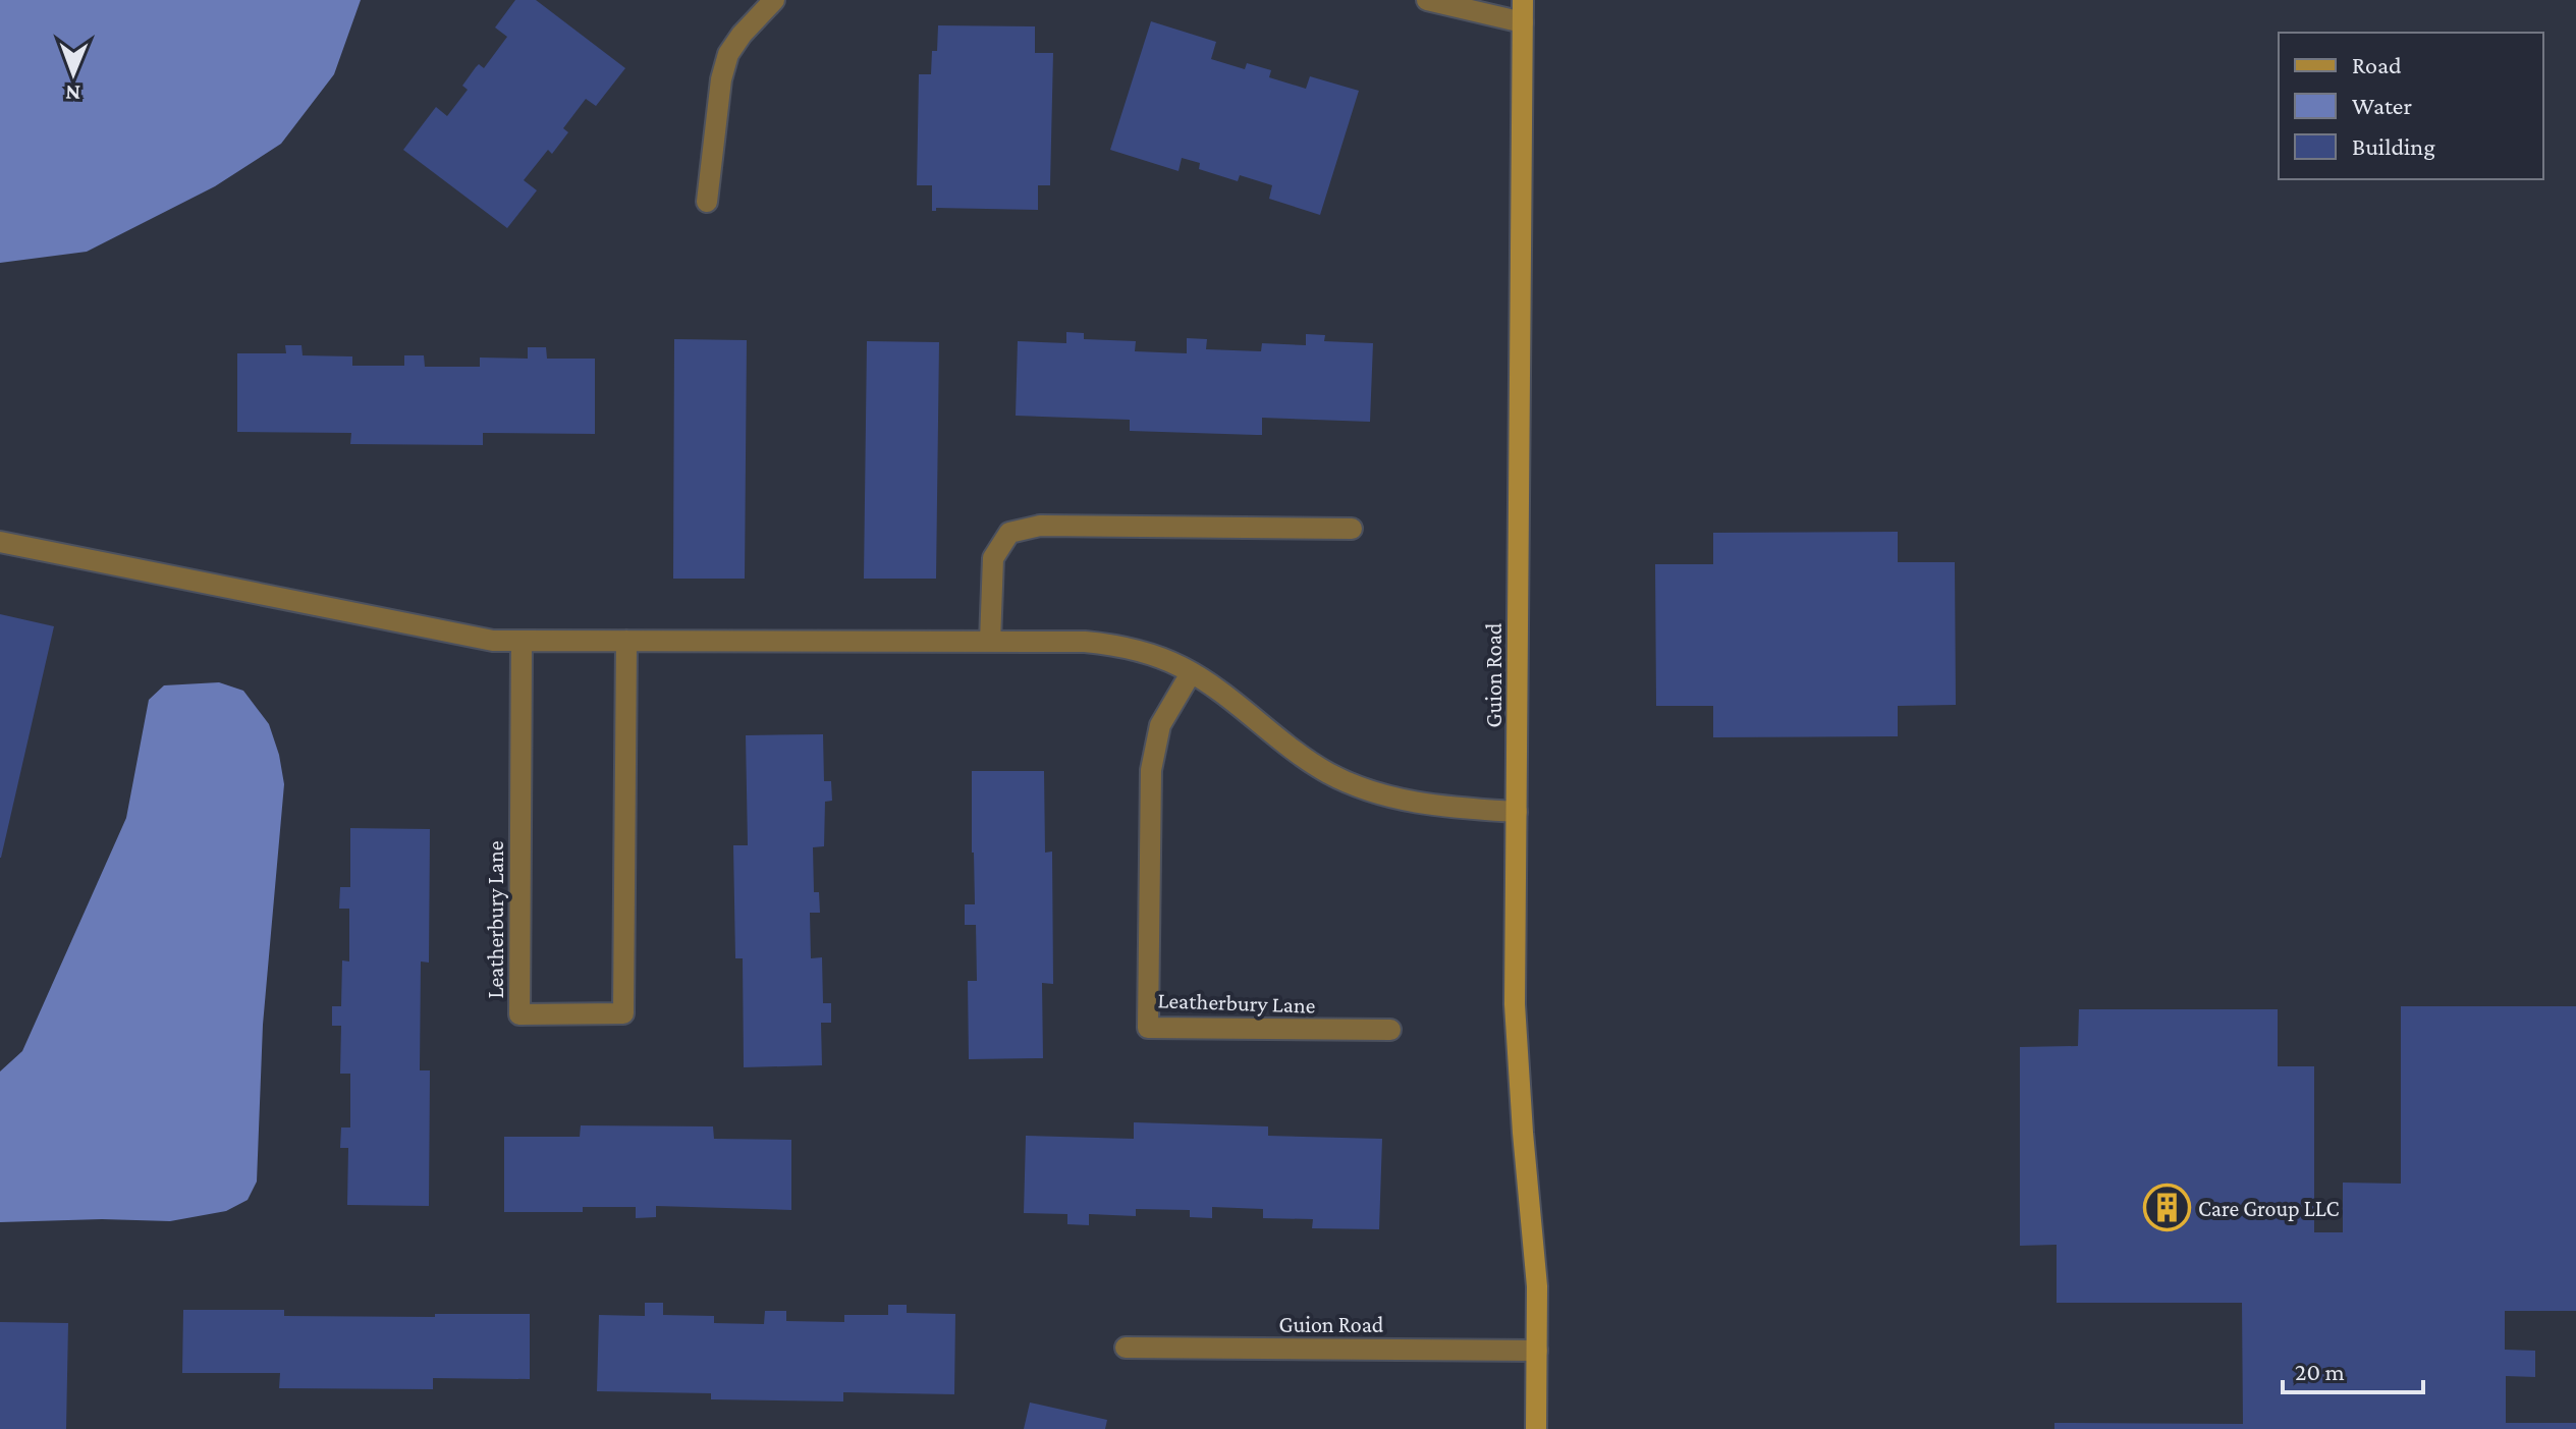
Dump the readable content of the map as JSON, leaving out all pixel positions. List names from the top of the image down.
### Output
{
  "streets": {
    "street": ["Guion Road", "Leatherbury Lane"]
  },
  "places": {
    "building": ["Care Group LLC"]
  },
  "legend": ["Road", "Water", "Building"],
  "scale_bar": "20 m",
  "north": "bottom"
}
